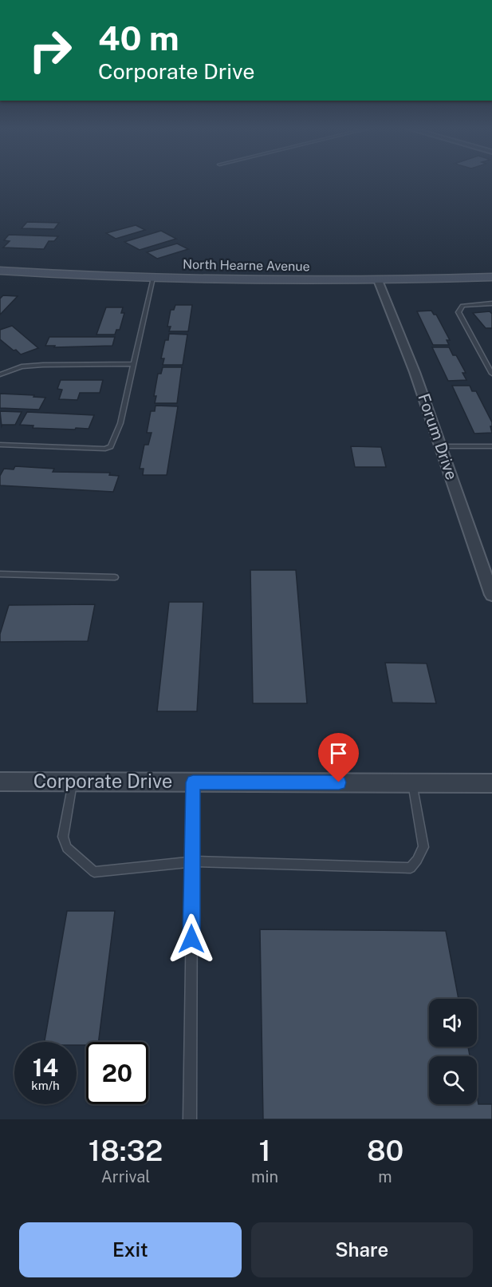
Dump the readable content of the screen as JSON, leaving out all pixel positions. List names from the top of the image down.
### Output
{
  "streets": {
    "main road": ["North Hearne Avenue"],
    "street": ["Forum Drive", "Corporate Drive"]
  },
  "crossings": [
    ["North Hearne Avenue", "Forum Drive"]
  ],
  "page": {
    "turn": ["40 m", "Corporate Drive"],
    "speed": "14 km/h",
    "limit": "20",
    "eta": [
      "18:32",
      "Arrival",
      "1",
      "min",
      "80",
      "m"
    ],
    "buttons": ["Exit", "Share"]
  }
}
